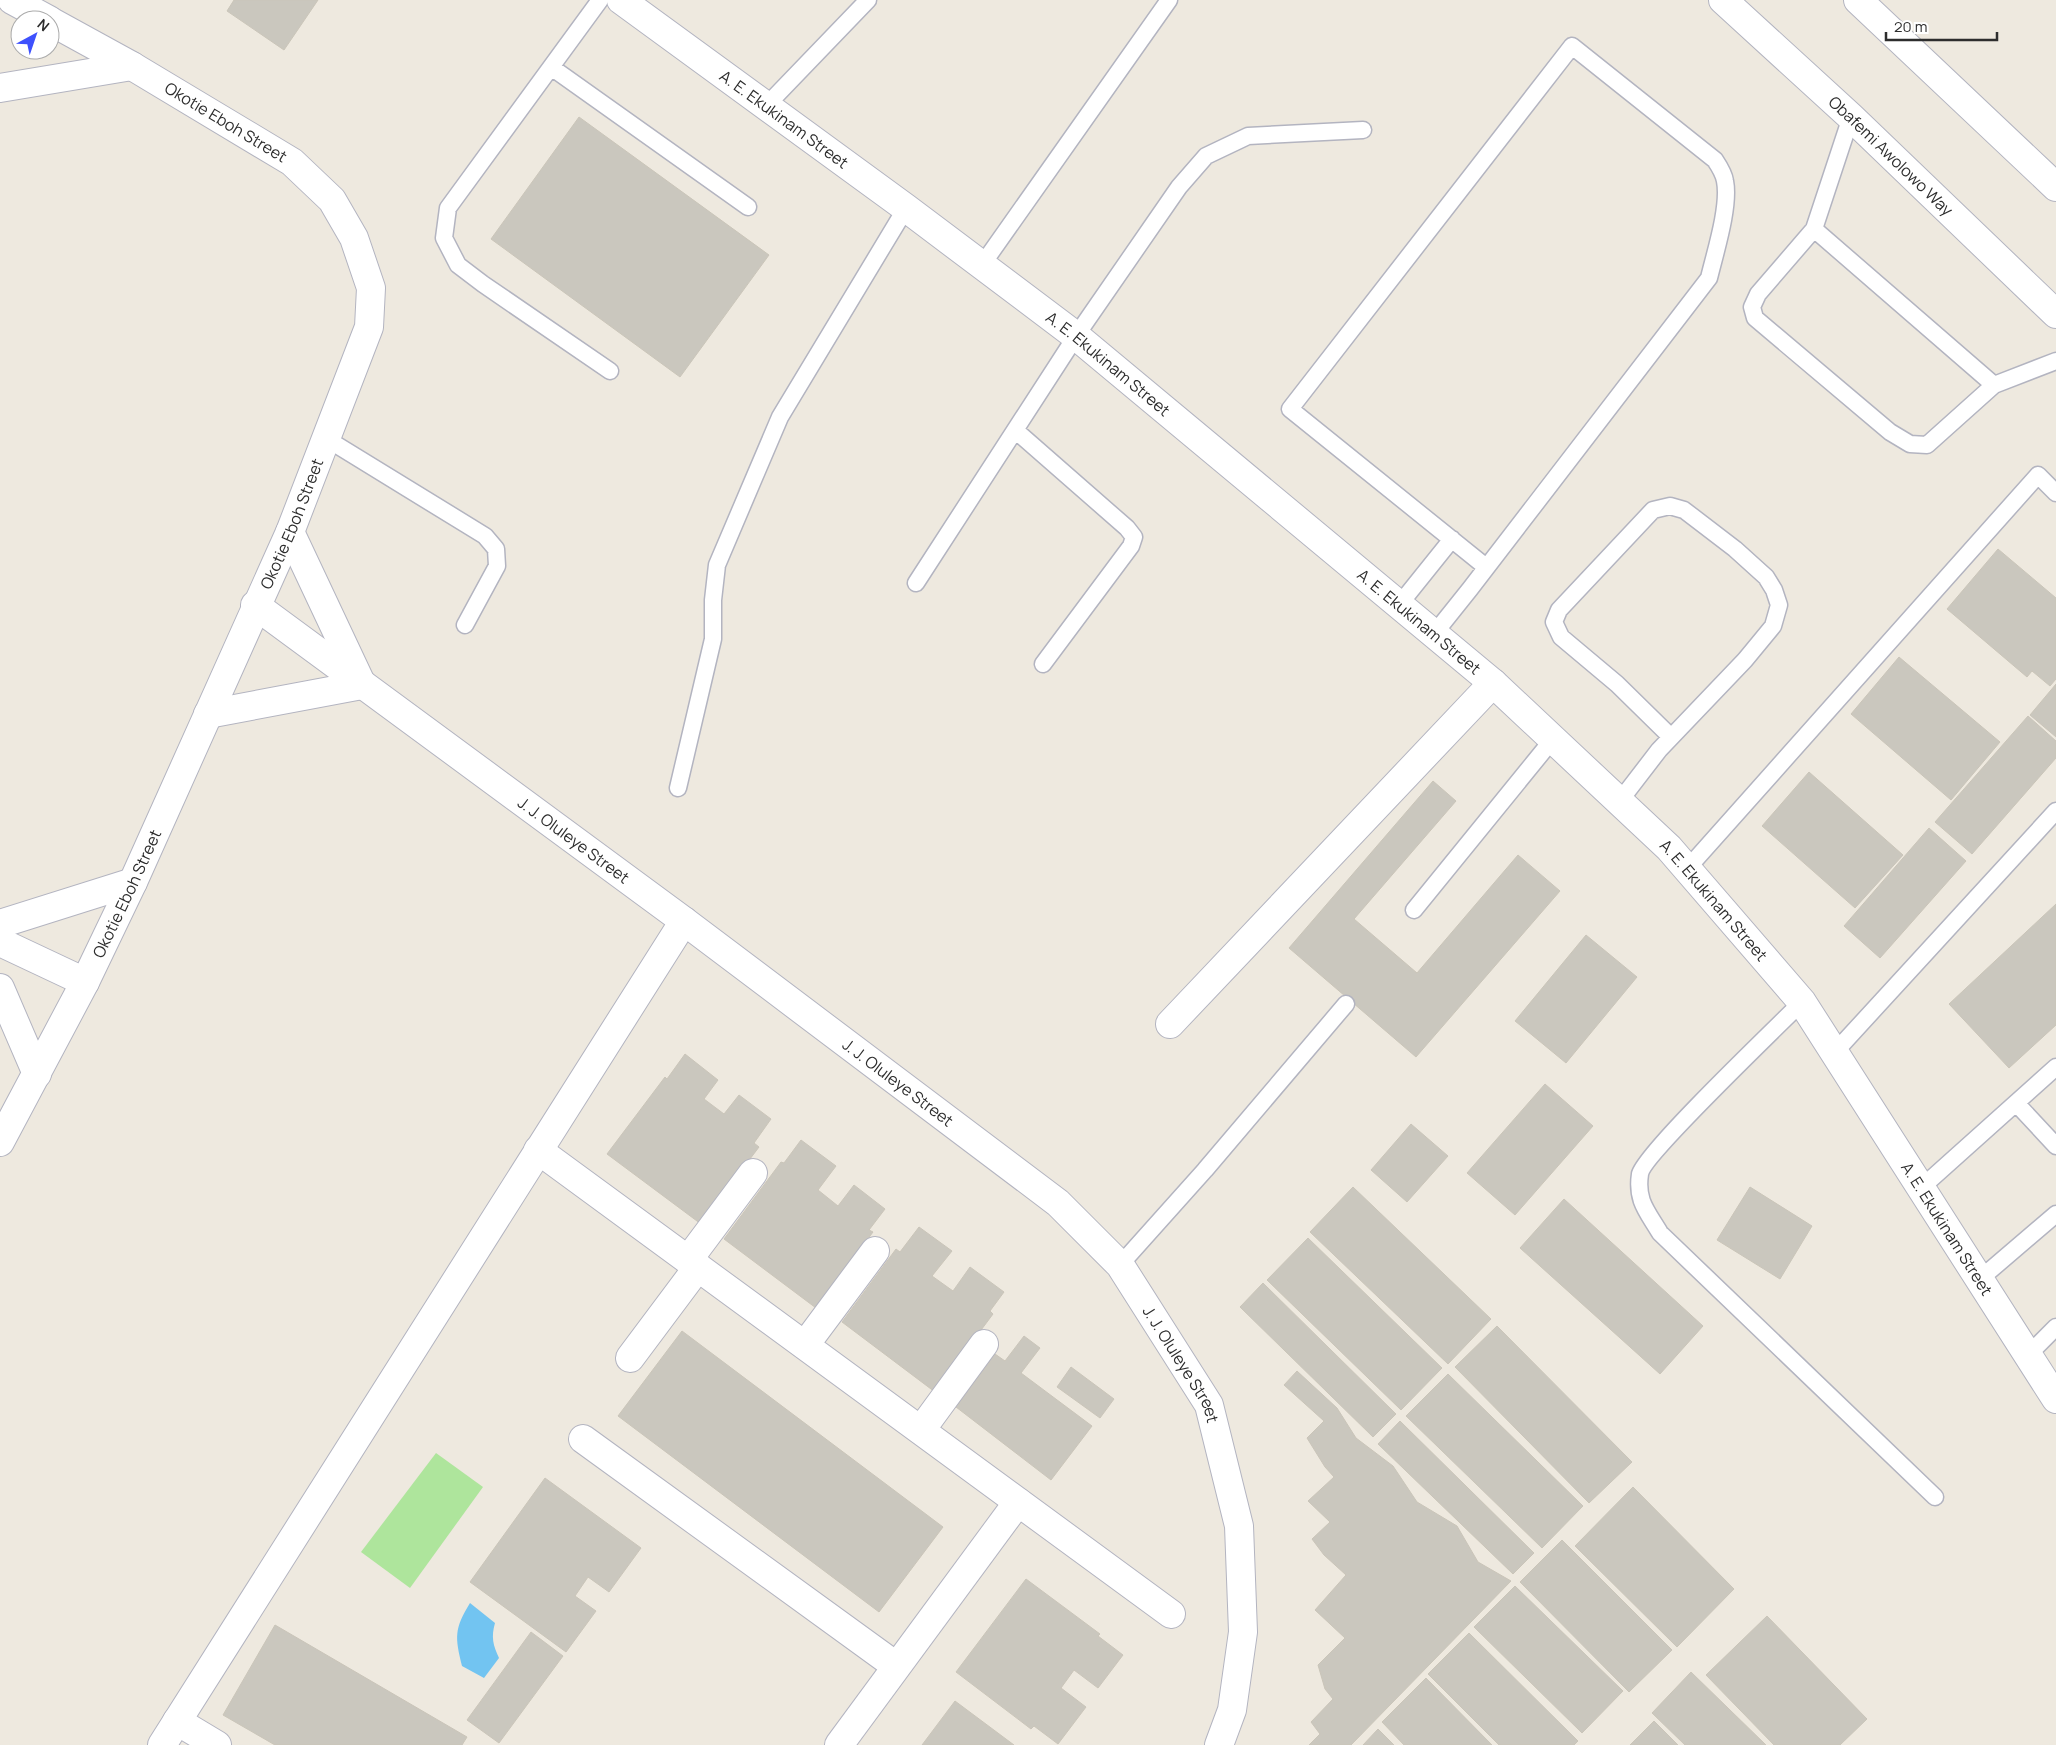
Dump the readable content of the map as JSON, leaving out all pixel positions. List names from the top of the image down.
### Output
{
  "streets": {
    "street": [
      "A. E. Ekukinam Street",
      "Okotie Eboh Street",
      "Obafemi Awolowo Way",
      "J. J. Oluleye Street"
    ]
  },
  "crossings": [
    ["Okotie Eboh Street", "J. J. Oluleye Street"]
  ],
  "scale_bar": "20 m",
  "north": "top right"
}
